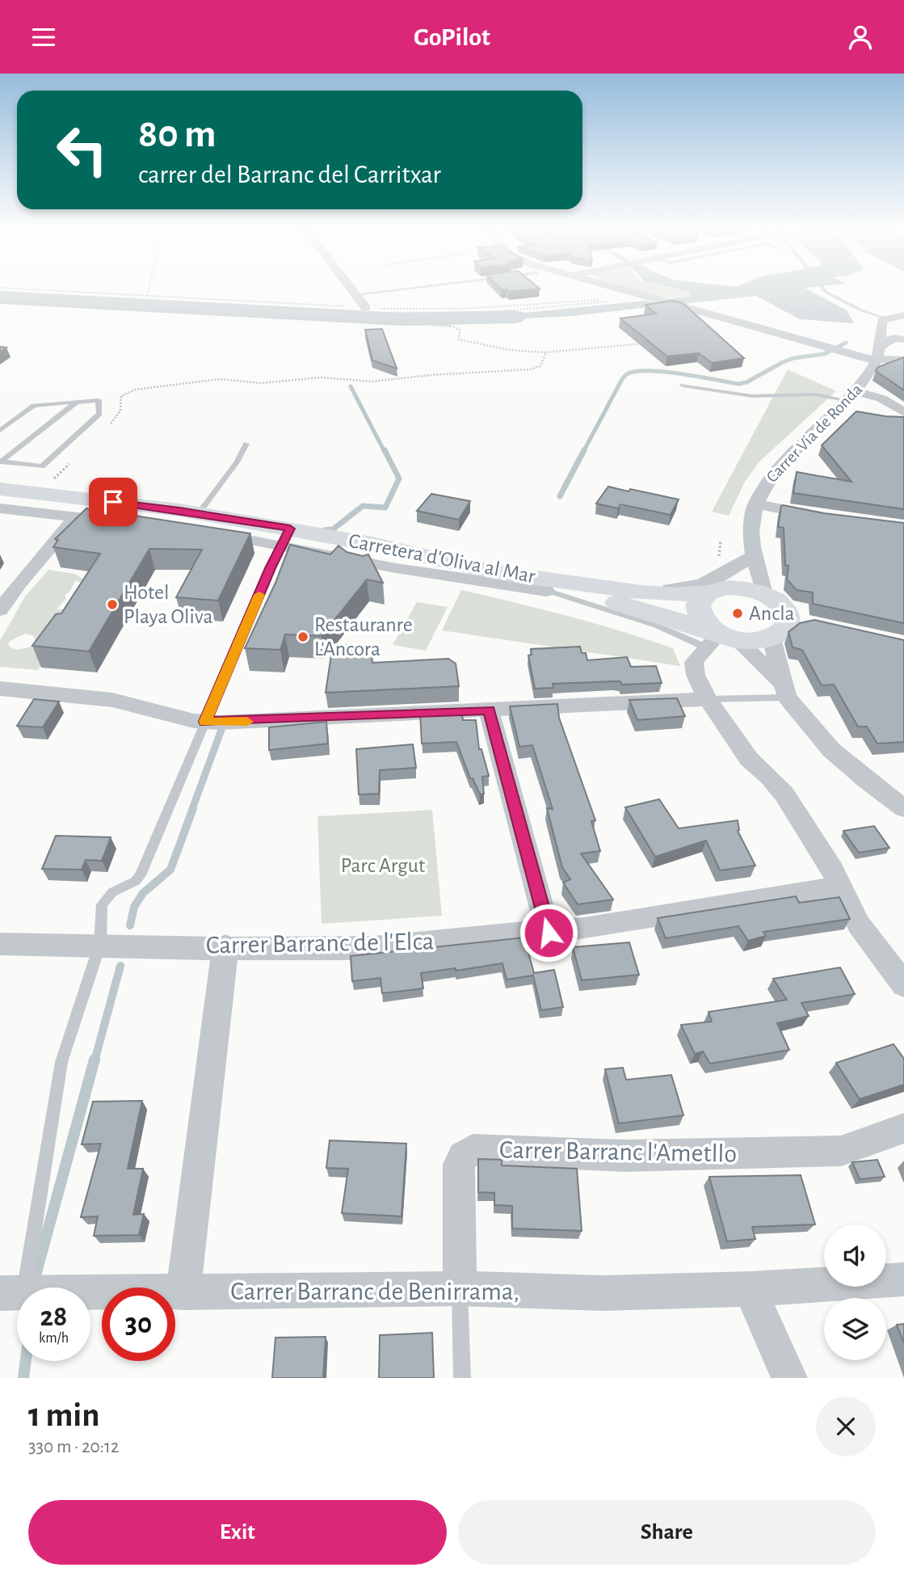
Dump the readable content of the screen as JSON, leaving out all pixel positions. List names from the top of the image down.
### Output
{
  "streets": {
    "street": [
      "Carrer Via de Ronda",
      "Carretera d'Oliva al Mar",
      "Carrer Barranc de l'Elca",
      "Carrer Barranc l'Ametllo",
      "Carrer Barranc de Benirrama,"
    ]
  },
  "crossings": [
    ["Carrer Barranc l'Ametllo", "Carrer Barranc de Benirrama,"]
  ],
  "parks": ["Parc Argut"],
  "places": ["Hotel Playa Oliva", "Ancla", "Restauranre L'Ancora"],
  "page": {
    "header": "GoPilot",
    "turn": ["80 m", "carrer del Barranc del Carritxar"],
    "speed": "28 km/h",
    "limit": "30",
    "heading": ["1 min", "330 m · 20:12"],
    "buttons": ["Exit", "Share"]
  }
}
